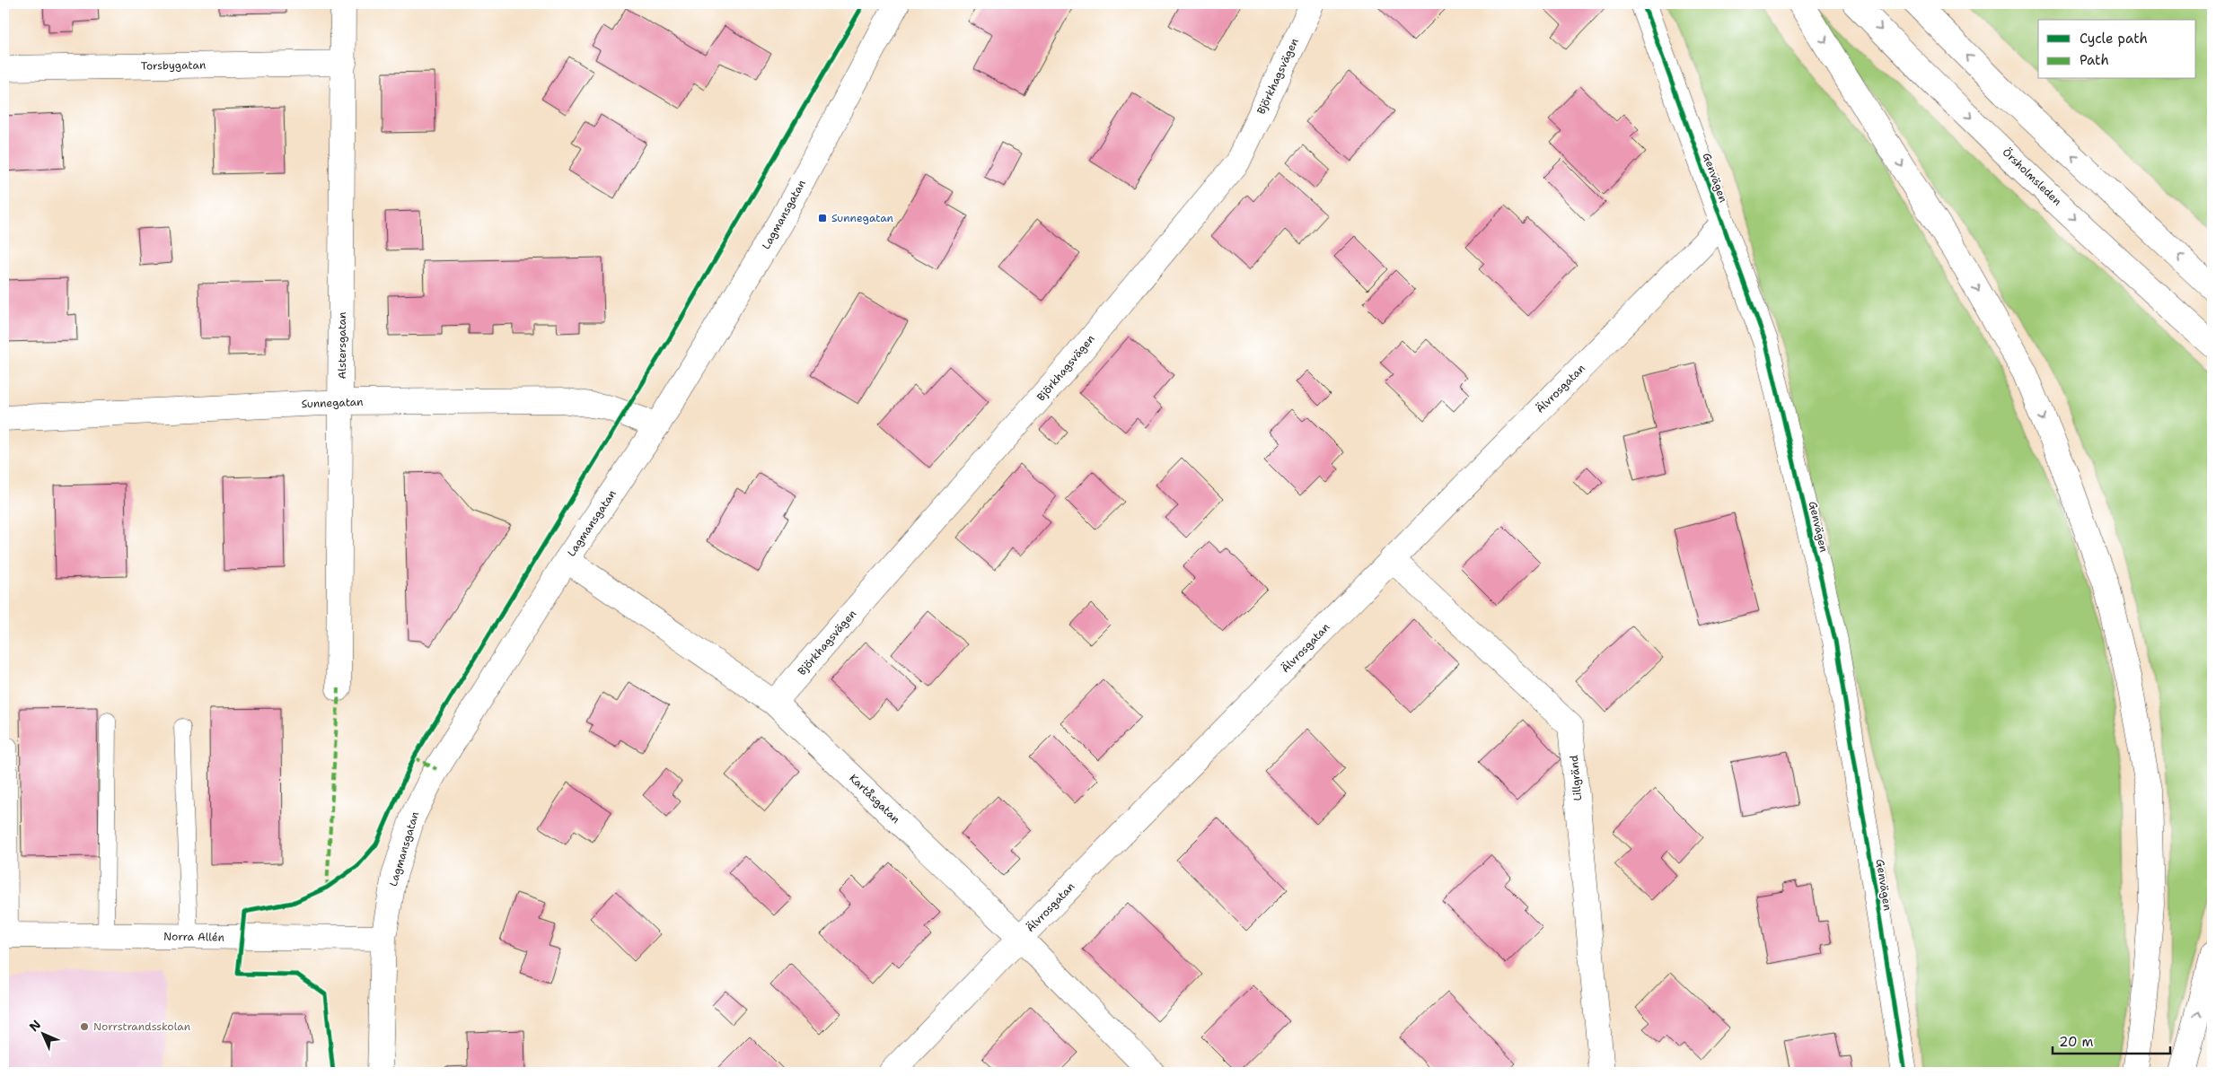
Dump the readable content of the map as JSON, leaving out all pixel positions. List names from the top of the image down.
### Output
{
  "streets": {
    "street": [
      "Torsbygatan",
      "Björkhagsvägen",
      "Örsholmsleden",
      "Genvägen",
      "Lagmansgatan",
      "Alstersgatan",
      "Älvrosgatan",
      "Sunnegatan",
      "Lillgränd",
      "Kartåsgatan",
      "Norra Allén"
    ]
  },
  "crossings": [
    ["Torsbygatan", "Alstersgatan"],
    ["Björkhagsvägen", "Kartåsgatan"],
    ["Genvägen", "Älvrosgatan"],
    ["Lagmansgatan", "Sunnegatan"],
    ["Lagmansgatan", "Kartåsgatan"],
    ["Lagmansgatan", "Norra Allén"],
    ["Alstersgatan", "Sunnegatan"],
    ["Älvrosgatan", "Lillgränd"],
    ["Älvrosgatan", "Kartåsgatan"]
  ],
  "places": {
    "transit": ["Sunnegatan"],
    "other": ["Norrstrandsskolan"]
  },
  "legend": ["Cycle path", "Path"],
  "scale_bar": "20 m",
  "north": "top left"
}
